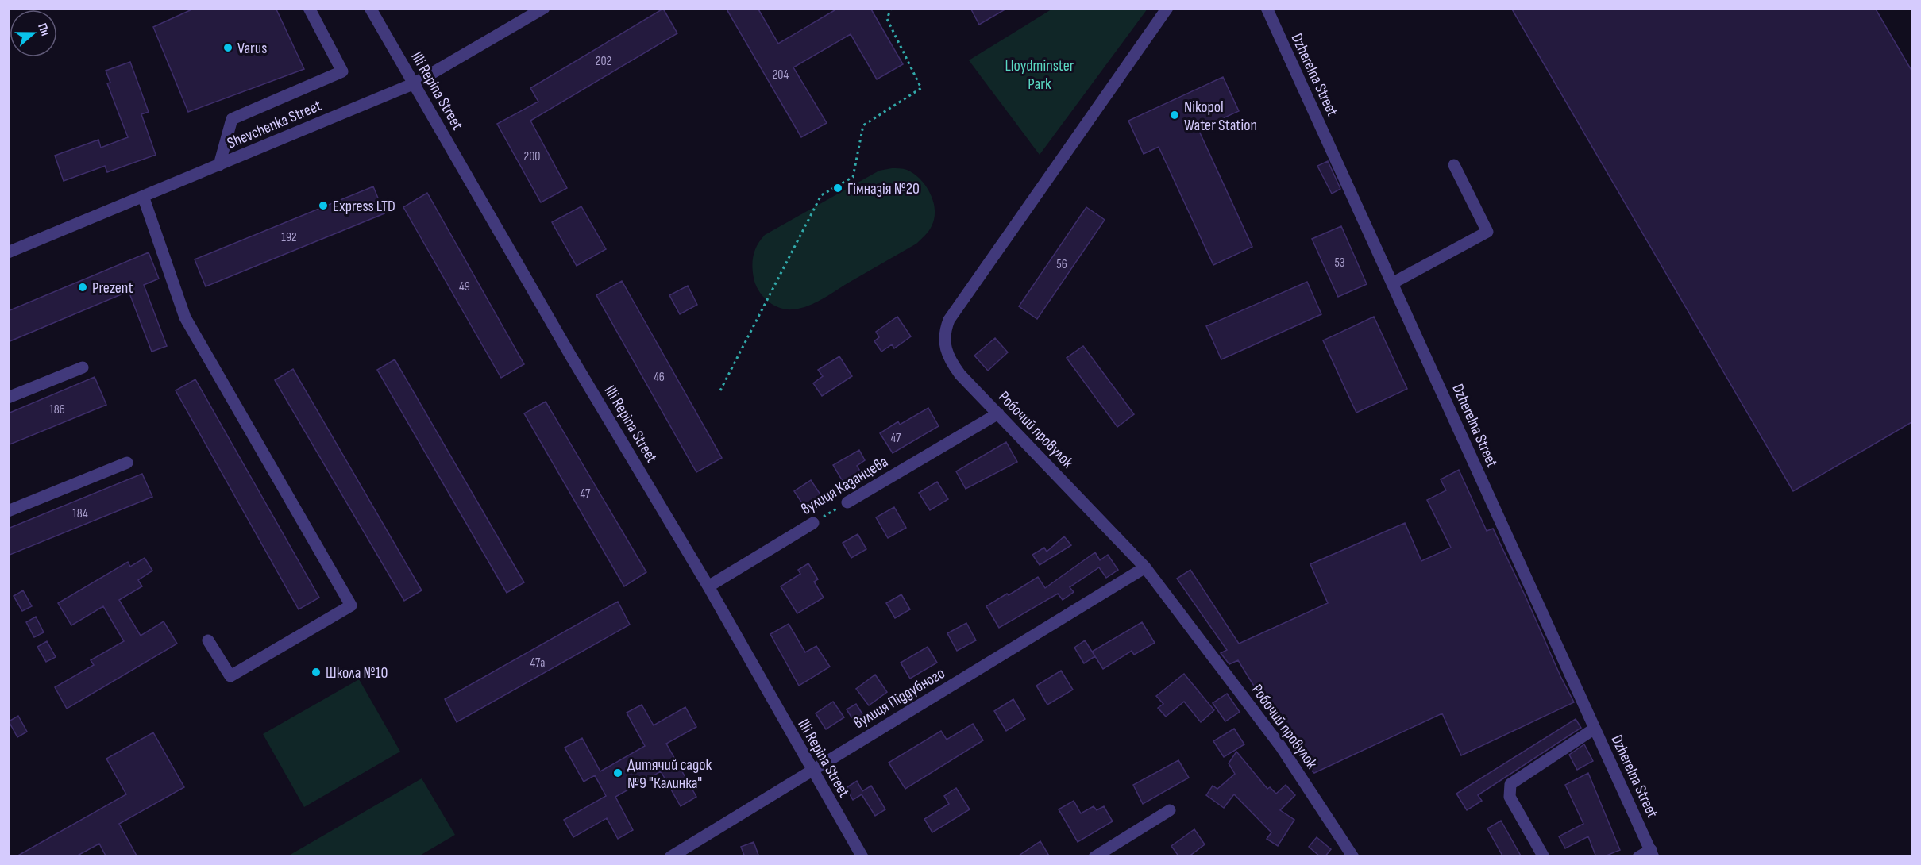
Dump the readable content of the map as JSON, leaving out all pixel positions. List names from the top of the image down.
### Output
{
  "streets": {
    "street": [
      "Dzherelna Street",
      "Illi Repina Street",
      "Shevchenka Street",
      "Робочий провулок",
      "вулиця Казанцева",
      "вулиця Піддубного"
    ]
  },
  "crossings": [
    ["Illi Repina Street", "Shevchenka Street"],
    ["Illi Repina Street", "вулиця Казанцева"],
    ["Illi Repina Street", "вулиця Піддубного"],
    ["Робочий провулок", "вулиця Казанцева"],
    ["Робочий провулок", "вулиця Піддубного"]
  ],
  "parks": ["Lloydminster Park"],
  "places": [
    "Varus",
    "Nikopol Water Station",
    "Гімназія №20",
    "Express LTD",
    "Prezent",
    "Школа №10",
    "Дитячий садок №9 \"Калинка\""
  ],
  "house_numbers": [
    "202",
    "204",
    "200",
    "192",
    "53",
    "56",
    "49",
    "46",
    "186",
    "47",
    "47",
    "184",
    "47а"
  ],
  "north": "right"
}
